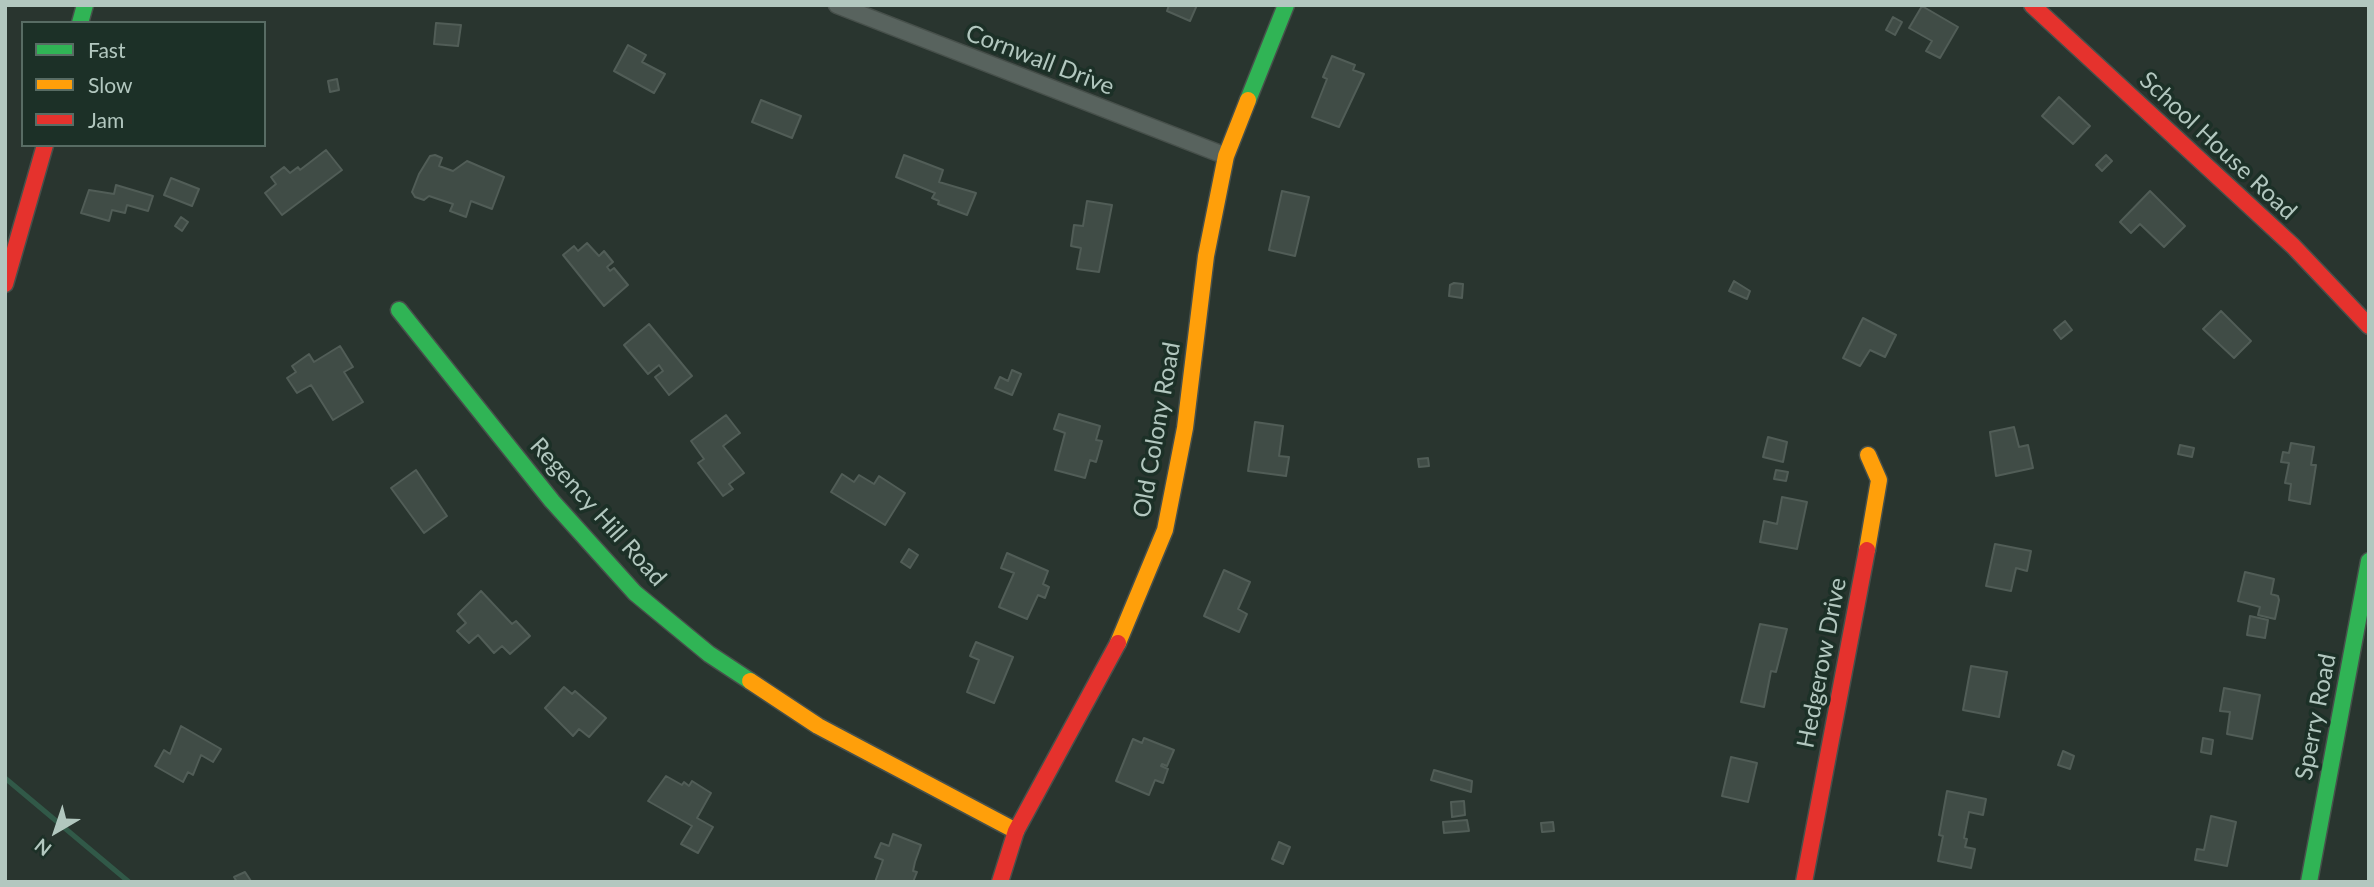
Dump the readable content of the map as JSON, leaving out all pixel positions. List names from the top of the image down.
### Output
{
  "streets": {
    "street": [
      "Cornwall Drive",
      "School House Road",
      "Old Colony Road",
      "Regency Hill Road",
      "Hedgerow Drive",
      "Sperry Road"
    ]
  },
  "crossings": [
    ["Cornwall Drive", "Old Colony Road"],
    ["Old Colony Road", "Regency Hill Road"]
  ],
  "legend": ["Fast", "Slow", "Jam"],
  "north": "bottom left"
}
